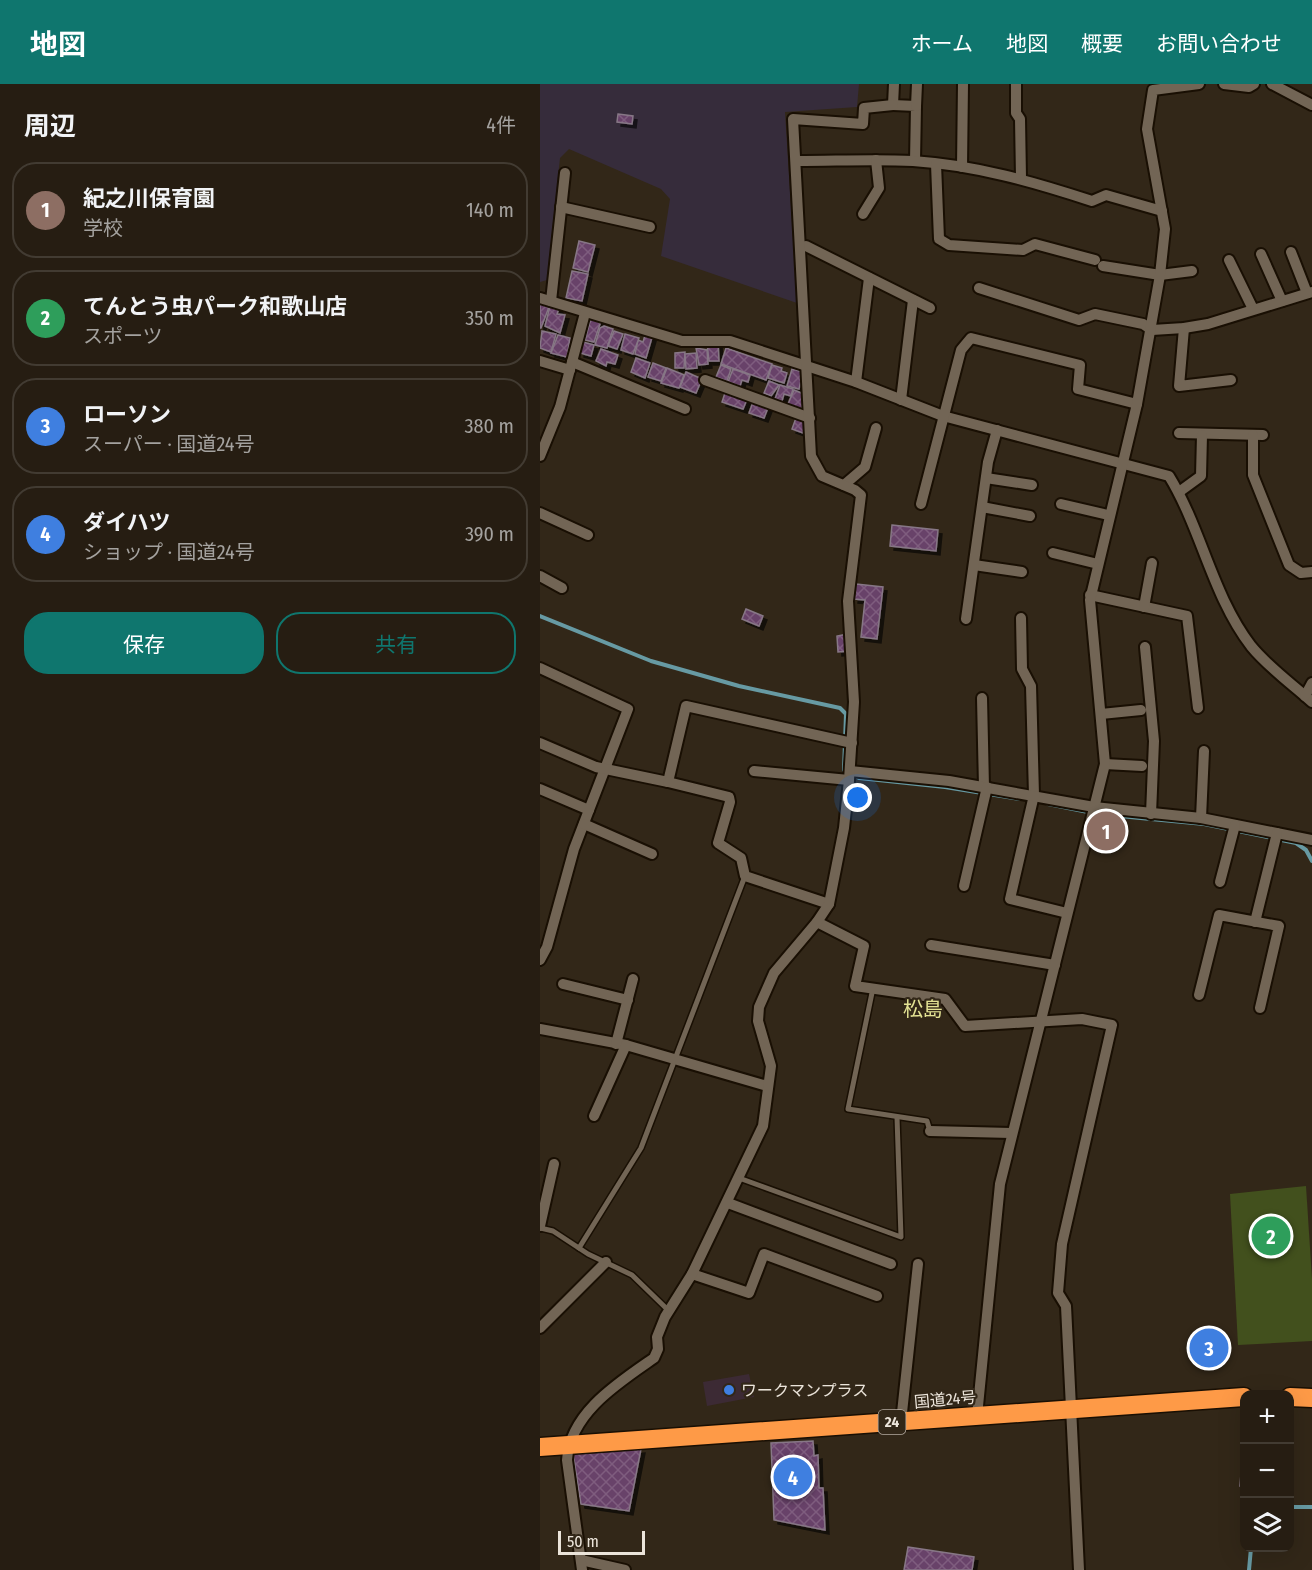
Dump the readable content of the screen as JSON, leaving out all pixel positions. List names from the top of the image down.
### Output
{
  "streets": {
    "highway": ["国道24号", "24"]
  },
  "districts": ["松島"],
  "places": ["ワークマンプラス"],
  "scale_bar": "50 m",
  "page": {
    "header": "地図",
    "nav": [
      "ホーム",
      "地図",
      "概要",
      "お問い合わせ"
    ],
    "heading": ["周辺", "4件"],
    "list": [
      {
        "mark": "1",
        "name": "紀之川保育園",
        "note": "学校",
        "value": "140 m"
      },
      {
        "mark": "2",
        "name": "てんとう虫パーク和歌山店",
        "note": "スポーツ",
        "value": "350 m"
      },
      {
        "mark": "3",
        "name": "ローソン",
        "note": "スーパー · 国道24号",
        "value": "380 m"
      },
      {
        "mark": "4",
        "name": "ダイハツ",
        "note": "ショップ · 国道24号",
        "value": "390 m"
      }
    ],
    "buttons": ["保存", "共有"],
    "pins": [
      "1",
      "2",
      "3",
      "4"
    ],
    "map_buttons": ["+", "−"],
    "scale": "50 m"
  }
}
